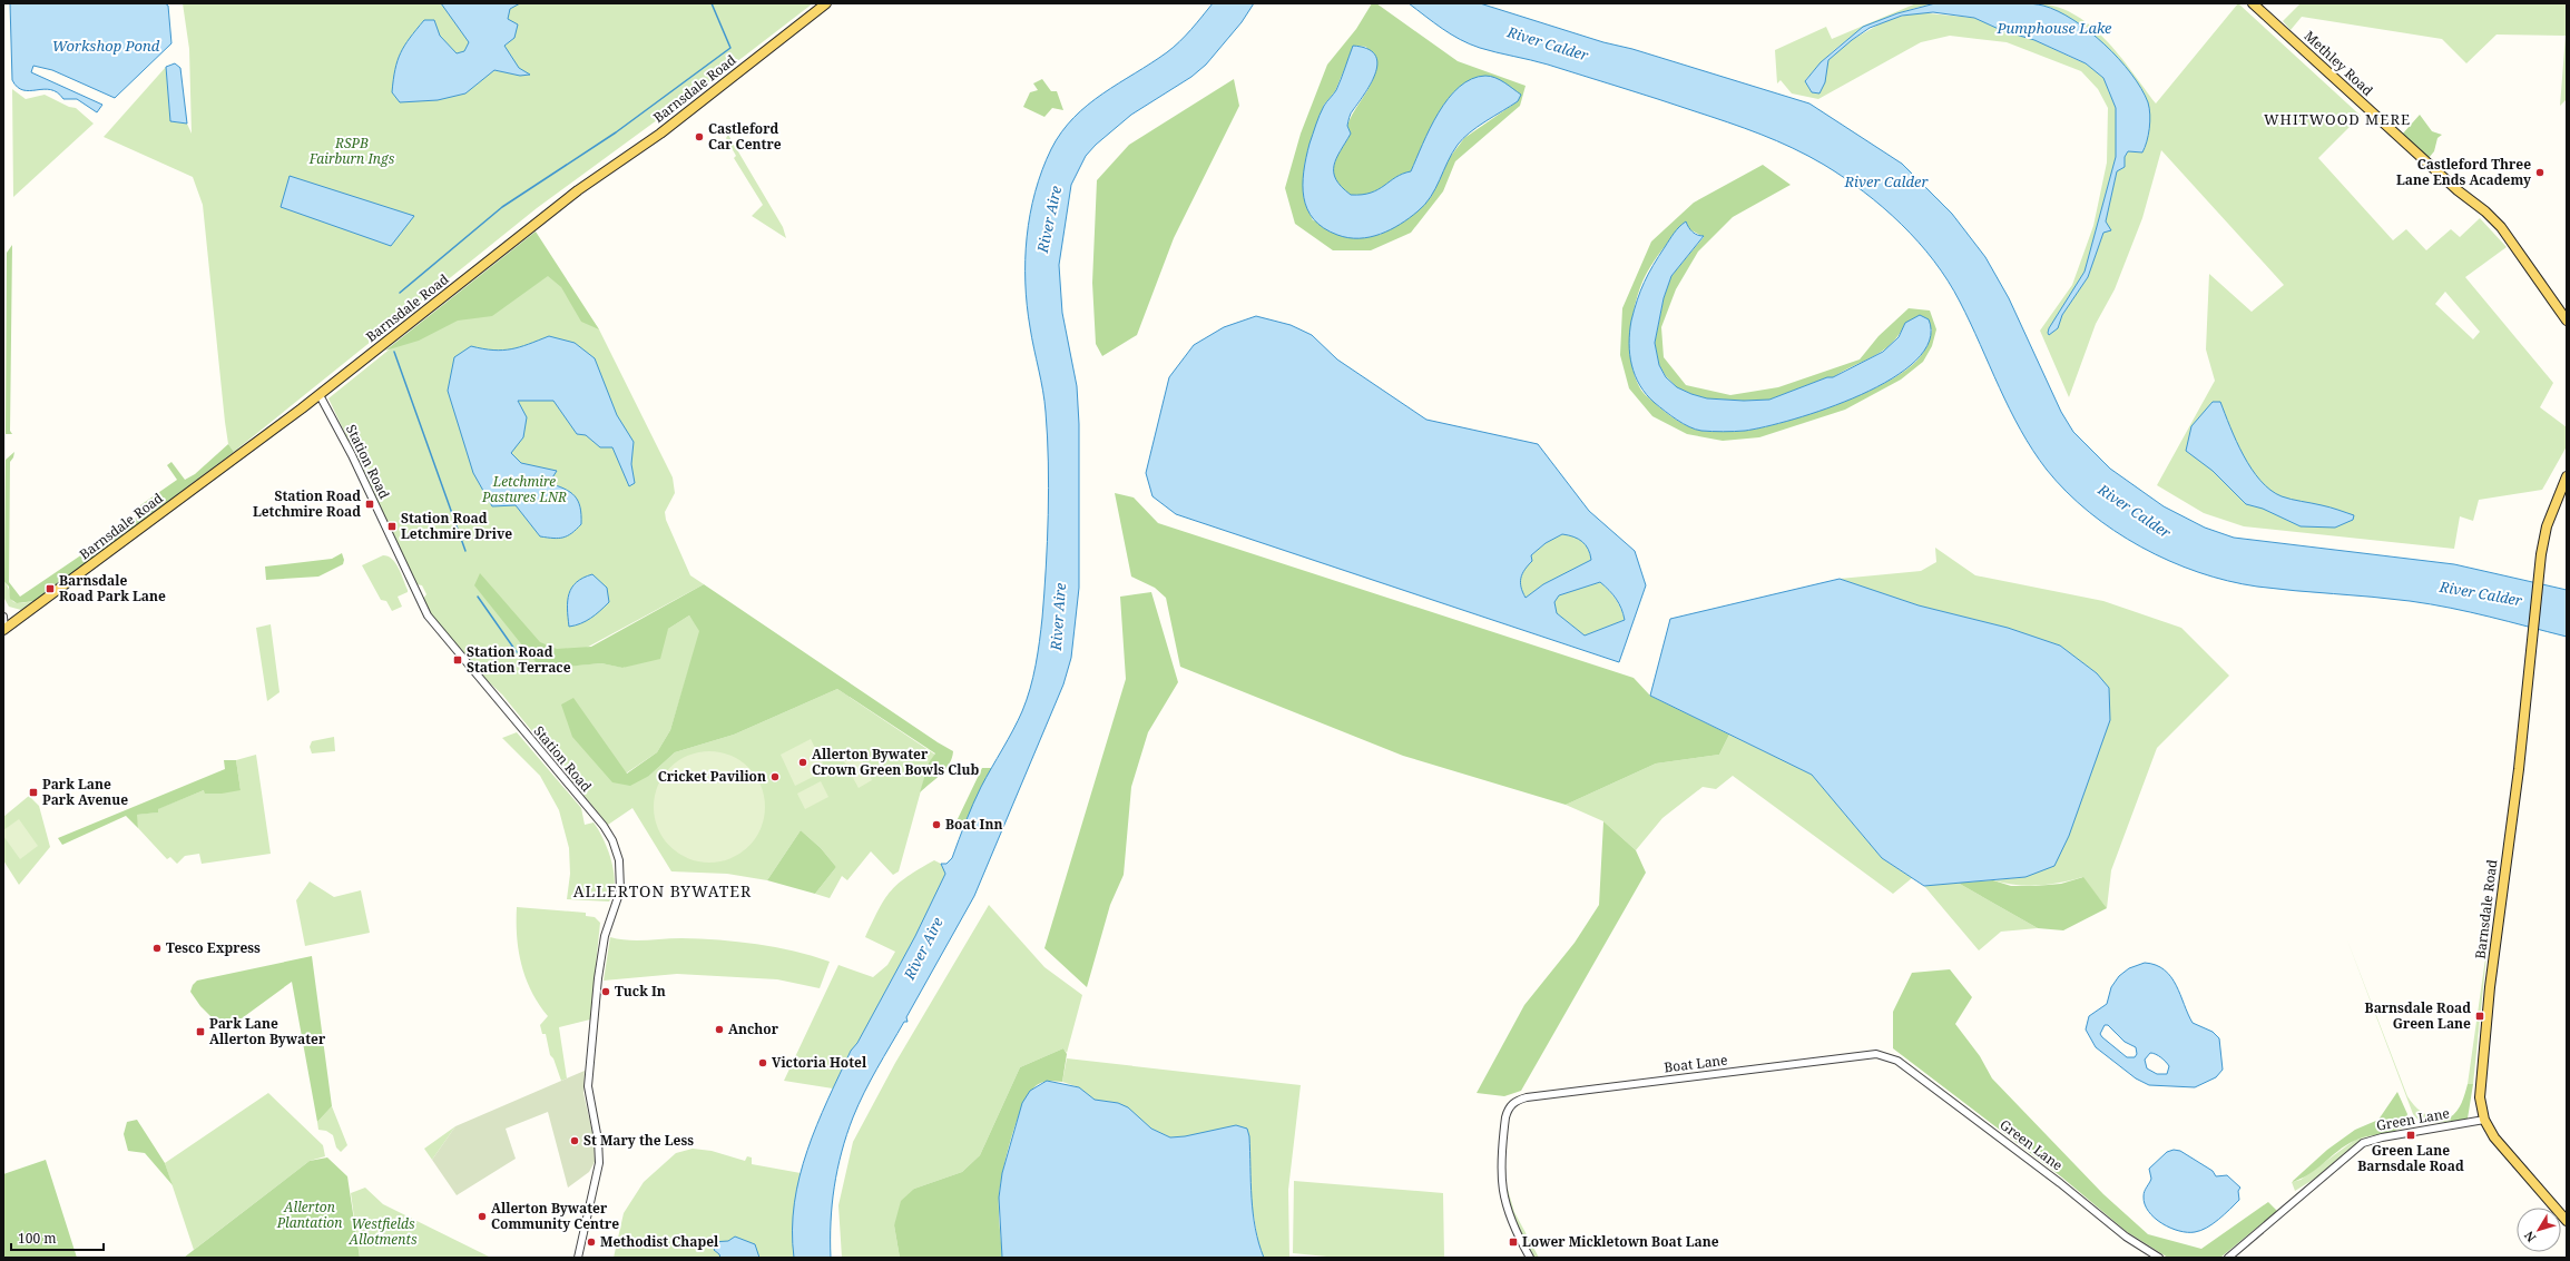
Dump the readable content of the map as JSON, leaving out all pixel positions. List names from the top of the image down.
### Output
{
  "streets": {
    "main road": ["Methley Road", "Barnsdale Road"],
    "street": ["Station Road", "Boat Lane", "Green Lane"]
  },
  "crossings": [
    ["Barnsdale Road", "Station Road"],
    ["Barnsdale Road", "Green Lane"],
    ["Boat Lane", "Green Lane"]
  ],
  "districts": ["WHITWOOD MERE", "ALLERTON BYWATER"],
  "water": [
    "Pumphouse Lake",
    "River Calder",
    "Workshop Pond",
    "River Aire"
  ],
  "parks": [
    "RSPB Fairburn Ings",
    "Letchmire Pastures LNR",
    "Allerton Plantation",
    "Westfields Allotments"
  ],
  "places": {
    "other": [
      "Castleford Car Centre",
      "Castleford Three Lane Ends Academy",
      "Allerton Bywater Crown Green Bowls Club",
      "Cricket Pavilion",
      "Boat Inn",
      "Tesco Express",
      "Tuck In",
      "Anchor",
      "Victoria Hotel",
      "St Mary the Less",
      "Allerton Bywater Community Centre",
      "Methodist Chapel"
    ],
    "transit": [
      "Station Road Letchmire Road",
      "Station Road Letchmire Drive",
      "Barnsdale Road Park Lane",
      "Station Road Station Terrace",
      "Park Lane Park Avenue",
      "Barnsdale Road Green Lane",
      "Park Lane Allerton Bywater",
      "Green Lane Barnsdale Road",
      "Lower Mickletown Boat Lane"
    ]
  },
  "scale_bar": "100 m",
  "north": "bottom left"
}
